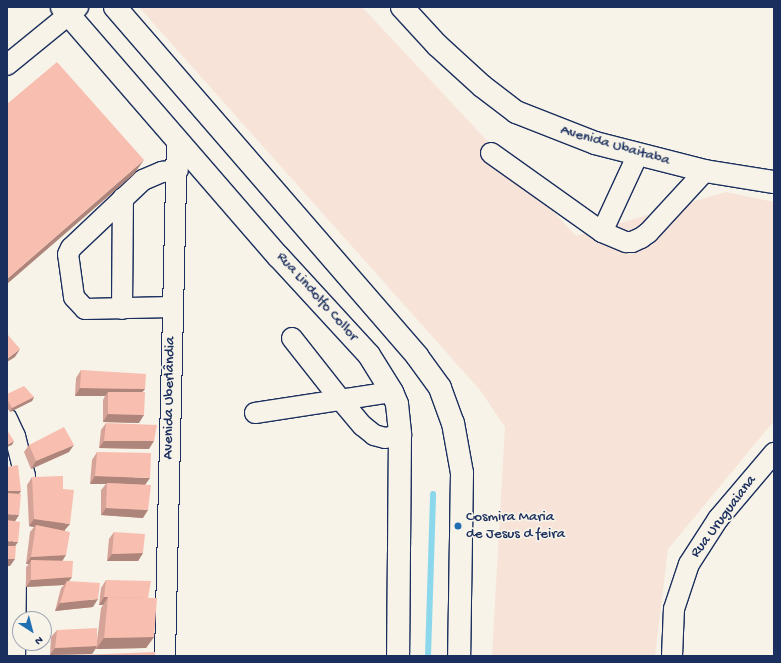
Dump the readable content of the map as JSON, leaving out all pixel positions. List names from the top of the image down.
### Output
{
  "streets": {
    "main road": ["Avenida Ubaitaba", "Rua Lindolfo Collor"],
    "street": ["Avenida Uberlândia", "Rua Uruguaiana"]
  },
  "crossings": [
    ["Rua Lindolfo Collor", "Avenida Uberlândia"]
  ],
  "places": ["Cosmira Maria de Jesus d feira"],
  "north": "bottom right"
}
